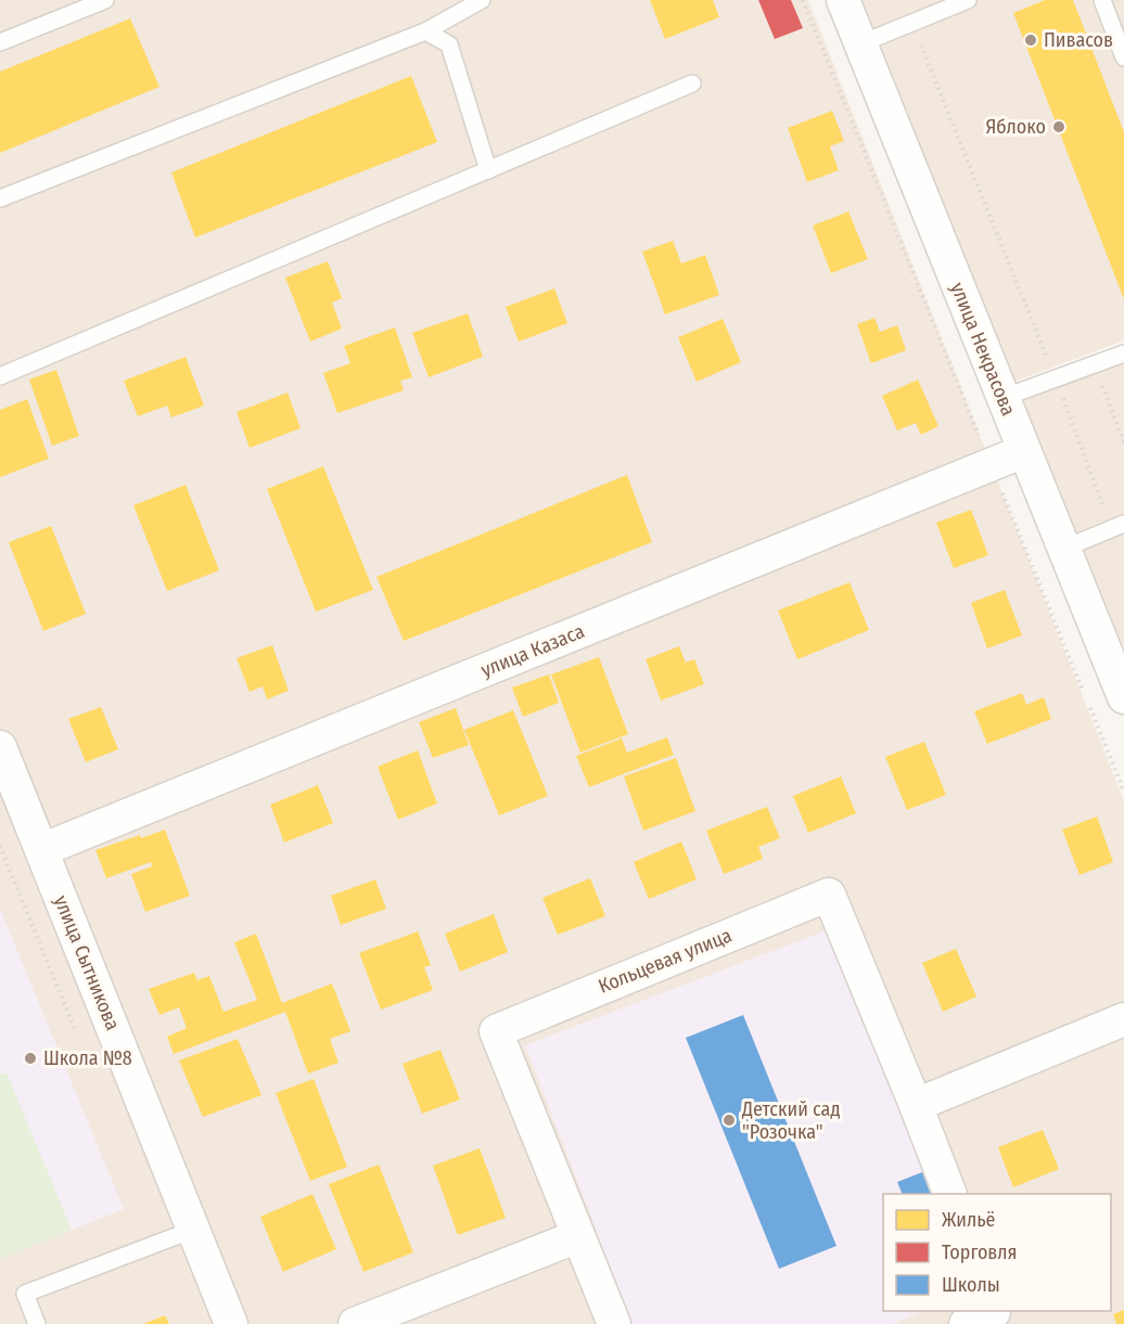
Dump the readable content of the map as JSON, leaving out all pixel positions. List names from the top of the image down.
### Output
{
  "streets": {
    "street": [
      "улица Некрасова",
      "улица Казаса",
      "Кольцевая улица",
      "улица Сытникова"
    ]
  },
  "crossings": [
    ["улица Некрасова", "улица Казаса"],
    ["улица Казаса", "улица Сытникова"]
  ],
  "places": [
    "Пивасов",
    "Яблоко",
    "Школа №8",
    "Детский сад \"Розочка\""
  ],
  "legend": ["Жильё", "Торговля", "Школы"]
}
